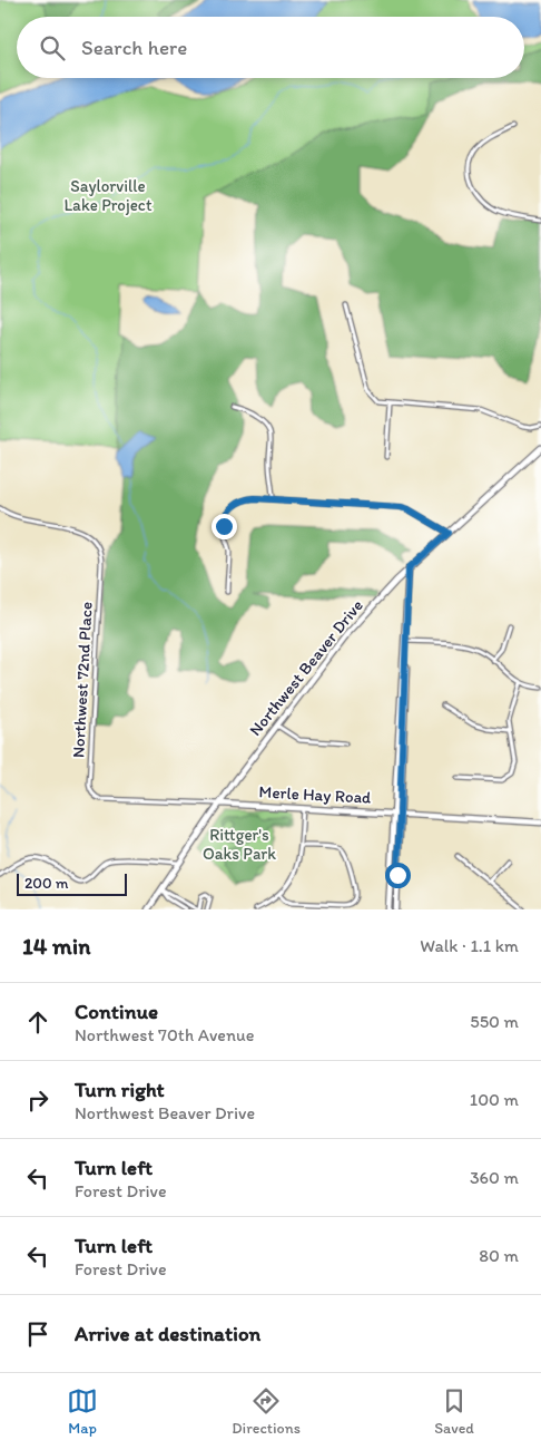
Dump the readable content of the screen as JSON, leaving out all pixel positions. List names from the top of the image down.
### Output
{
  "streets": {
    "main road": ["Northwest Beaver Drive", "Merle Hay Road"],
    "street": ["Northwest 72nd Place"]
  },
  "crossings": [
    ["Northwest Beaver Drive", "Northwest 72nd Place"],
    ["Northwest Beaver Drive", "Merle Hay Road"],
    ["Northwest 72nd Place", "Merle Hay Road"]
  ],
  "parks": ["Saylorville Lake Project", "Rittger's Oaks Park"],
  "scale_bar": "200 m",
  "page": {
    "search": "Search here",
    "scale": "200 m",
    "heading": ["14 min", "Walk · 1.1 km"],
    "list": [
      ["Continue", "Northwest 70th Avenue", "550 m"],
      ["Turn right", "Northwest Beaver Drive", "100 m"],
      ["Turn left", "Forest Drive", "360 m"],
      ["Turn left", "Forest Drive", "80 m"],
      "Arrive at destination"
    ],
    "nav": ["Map", "Directions", "Saved"]
  }
}
